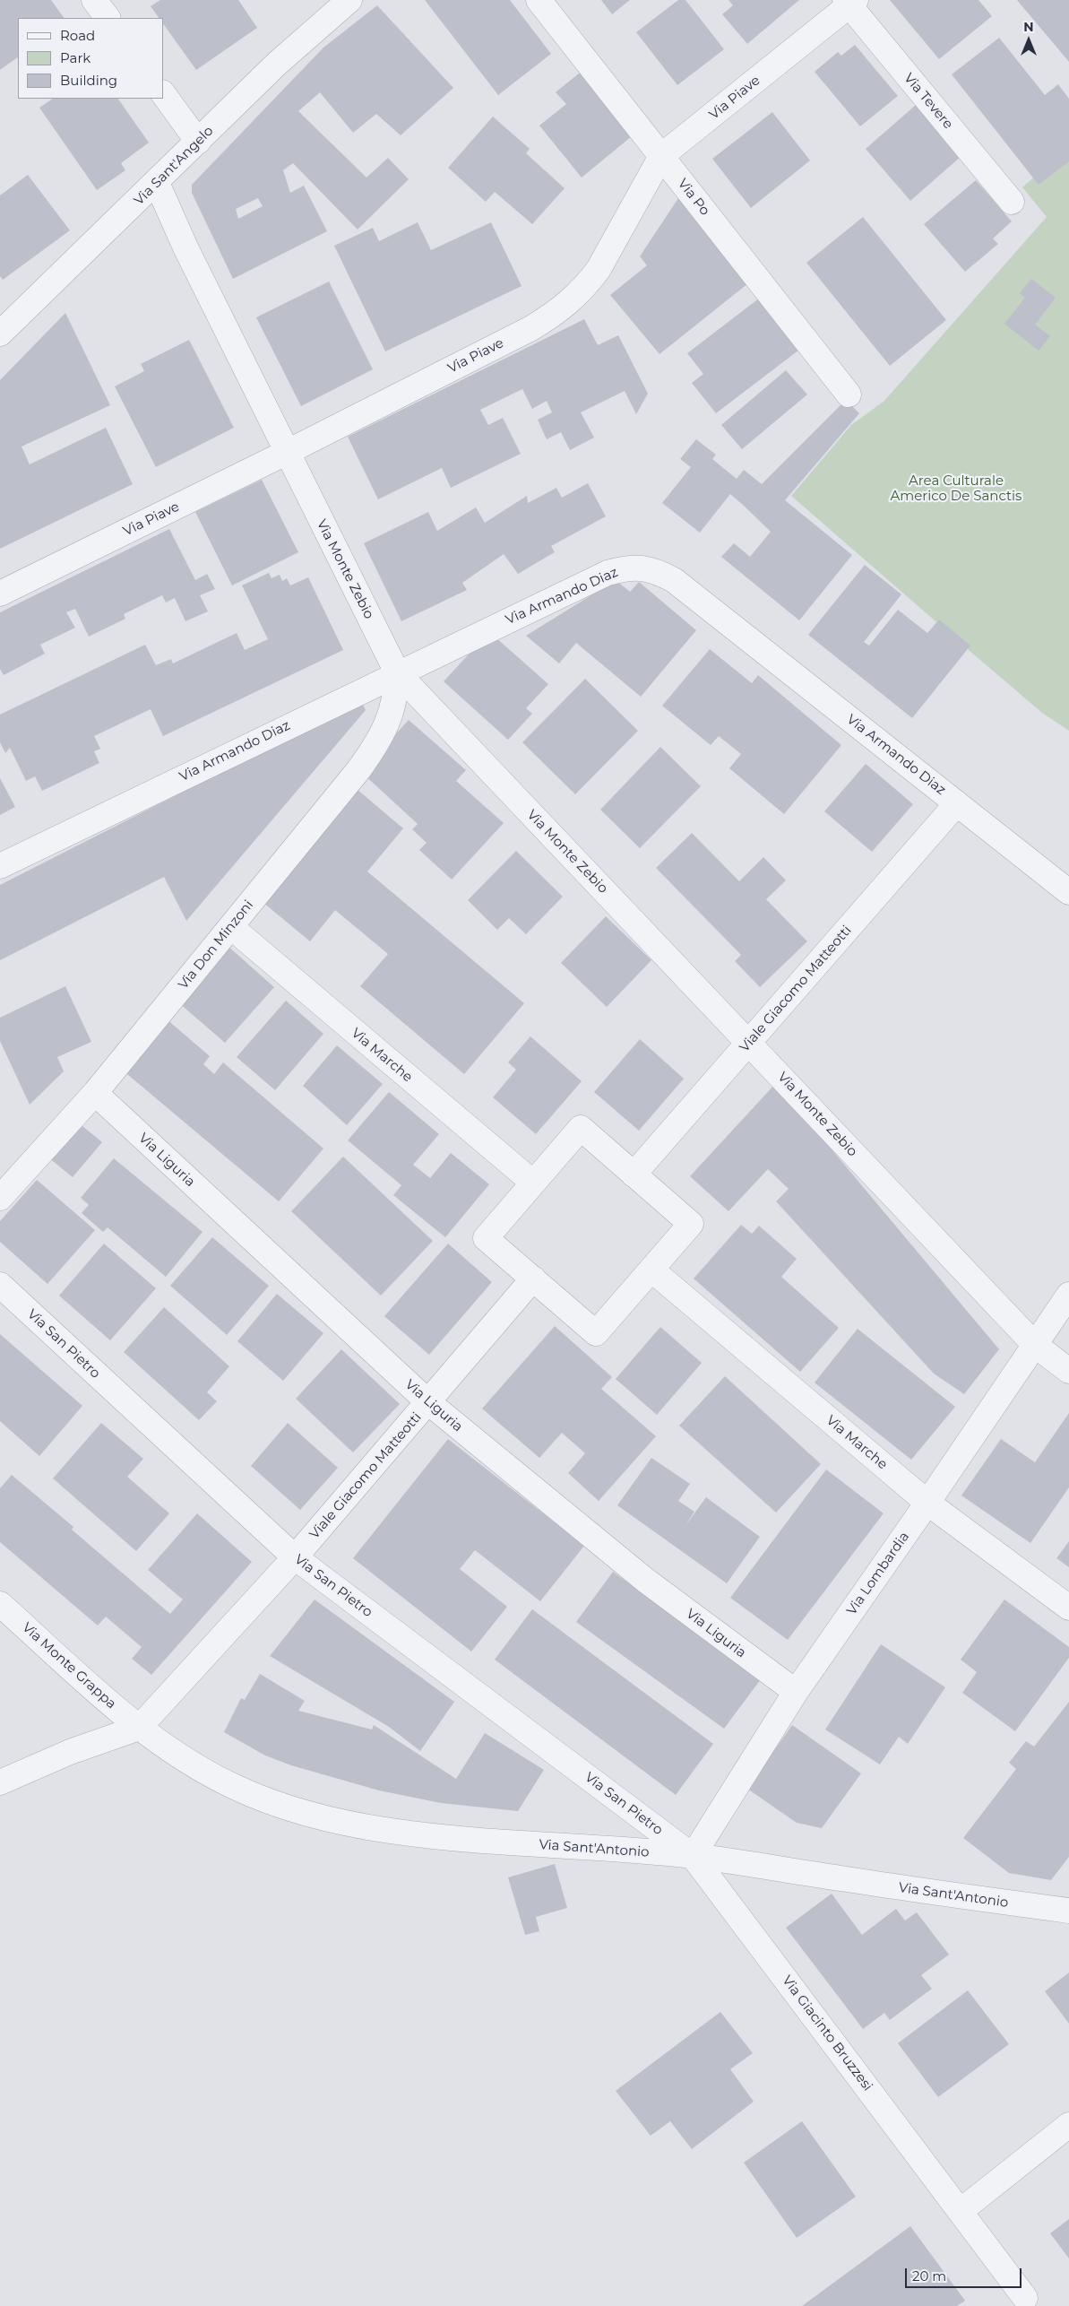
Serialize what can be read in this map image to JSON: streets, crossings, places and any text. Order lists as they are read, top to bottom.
{
  "streets": {
    "street": [
      "Via Piave",
      "Via Tevere",
      "Via Sant'Angelo",
      "Via Po",
      "Via Monte Zebio",
      "Via Armando Diaz",
      "Via Don Minzoni",
      "Viale Giacomo Matteotti",
      "Via Marche",
      "Via Liguria",
      "Via San Pietro",
      "Via Lombardia",
      "Via Monte Grappa",
      "Via Sant'Antonio",
      "Via Giacinto Bruzzesi"
    ]
  },
  "crossings": [
    ["Via Piave", "Via Tevere"],
    ["Via Piave", "Via Po"],
    ["Via Piave", "Via Monte Zebio"],
    ["Via Sant'Angelo", "Via Monte Zebio"],
    ["Via Monte Zebio", "Via Armando Diaz"],
    ["Via Monte Zebio", "Via Don Minzoni"],
    ["Via Monte Zebio", "Viale Giacomo Matteotti"],
    ["Via Monte Zebio", "Via Lombardia"],
    ["Via Armando Diaz", "Via Don Minzoni"],
    ["Via Armando Diaz", "Viale Giacomo Matteotti"],
    ["Via Don Minzoni", "Via Marche"],
    ["Via Don Minzoni", "Via Liguria"],
    ["Viale Giacomo Matteotti", "Via Liguria"],
    ["Viale Giacomo Matteotti", "Via San Pietro"],
    ["Viale Giacomo Matteotti", "Via Monte Grappa"],
    ["Viale Giacomo Matteotti", "Via Sant'Antonio"],
    ["Via Marche", "Via Lombardia"],
    ["Via Liguria", "Via Lombardia"],
    ["Via San Pietro", "Via Lombardia"],
    ["Via San Pietro", "Via Sant'Antonio"],
    ["Via San Pietro", "Via Giacinto Bruzzesi"],
    ["Via Lombardia", "Via Sant'Antonio"],
    ["Via Lombardia", "Via Giacinto Bruzzesi"],
    ["Via Monte Grappa", "Via Sant'Antonio"],
    ["Via Sant'Antonio", "Via Giacinto Bruzzesi"]
  ],
  "parks": ["Area Culturale Americo De Sanctis"],
  "legend": ["Road", "Park", "Building"],
  "scale_bar": "20 m",
  "north": "top"
}
